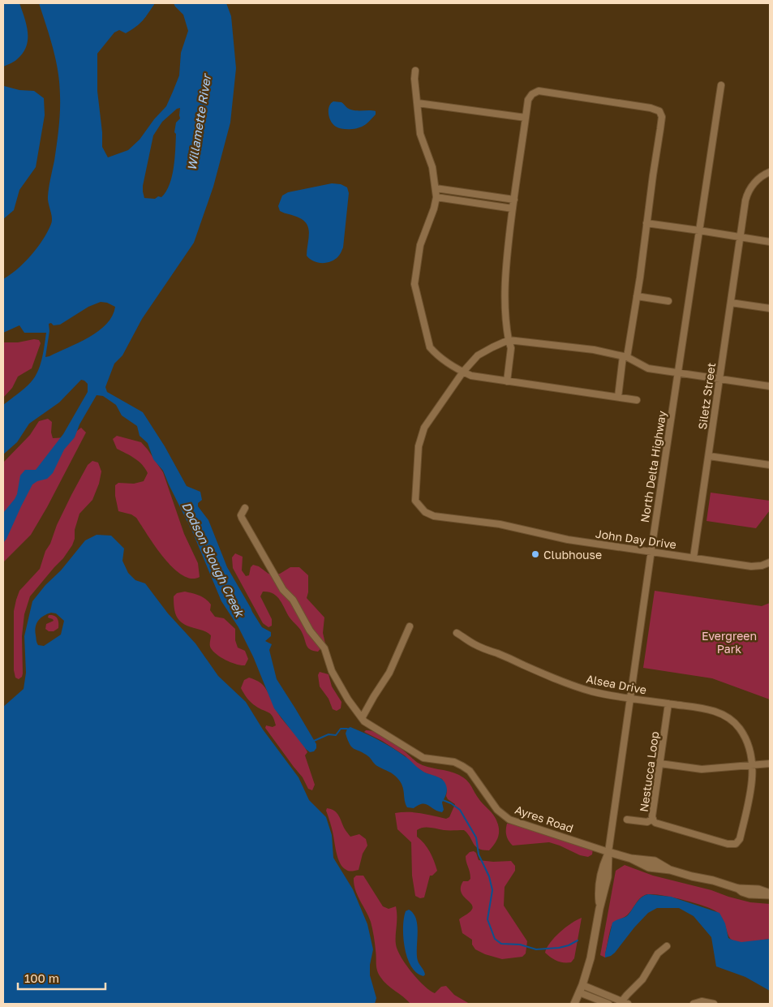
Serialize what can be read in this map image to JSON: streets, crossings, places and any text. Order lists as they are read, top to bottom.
{
  "streets": {
    "street": [
      "Siletz Street",
      "North Delta Highway",
      "John Day Drive",
      "Alsea Drive",
      "Nestucca Loop",
      "Ayres Road"
    ]
  },
  "crossings": [
    ["Siletz Street", "John Day Drive"],
    ["North Delta Highway", "John Day Drive"],
    ["North Delta Highway", "Alsea Drive"],
    ["North Delta Highway", "Ayres Road"],
    ["Alsea Drive", "Nestucca Loop"]
  ],
  "water": ["Willamette River", "Dodson Slough Creek"],
  "parks": ["Evergreen Park"],
  "places": ["Clubhouse"],
  "scale_bar": "100 m"
}
